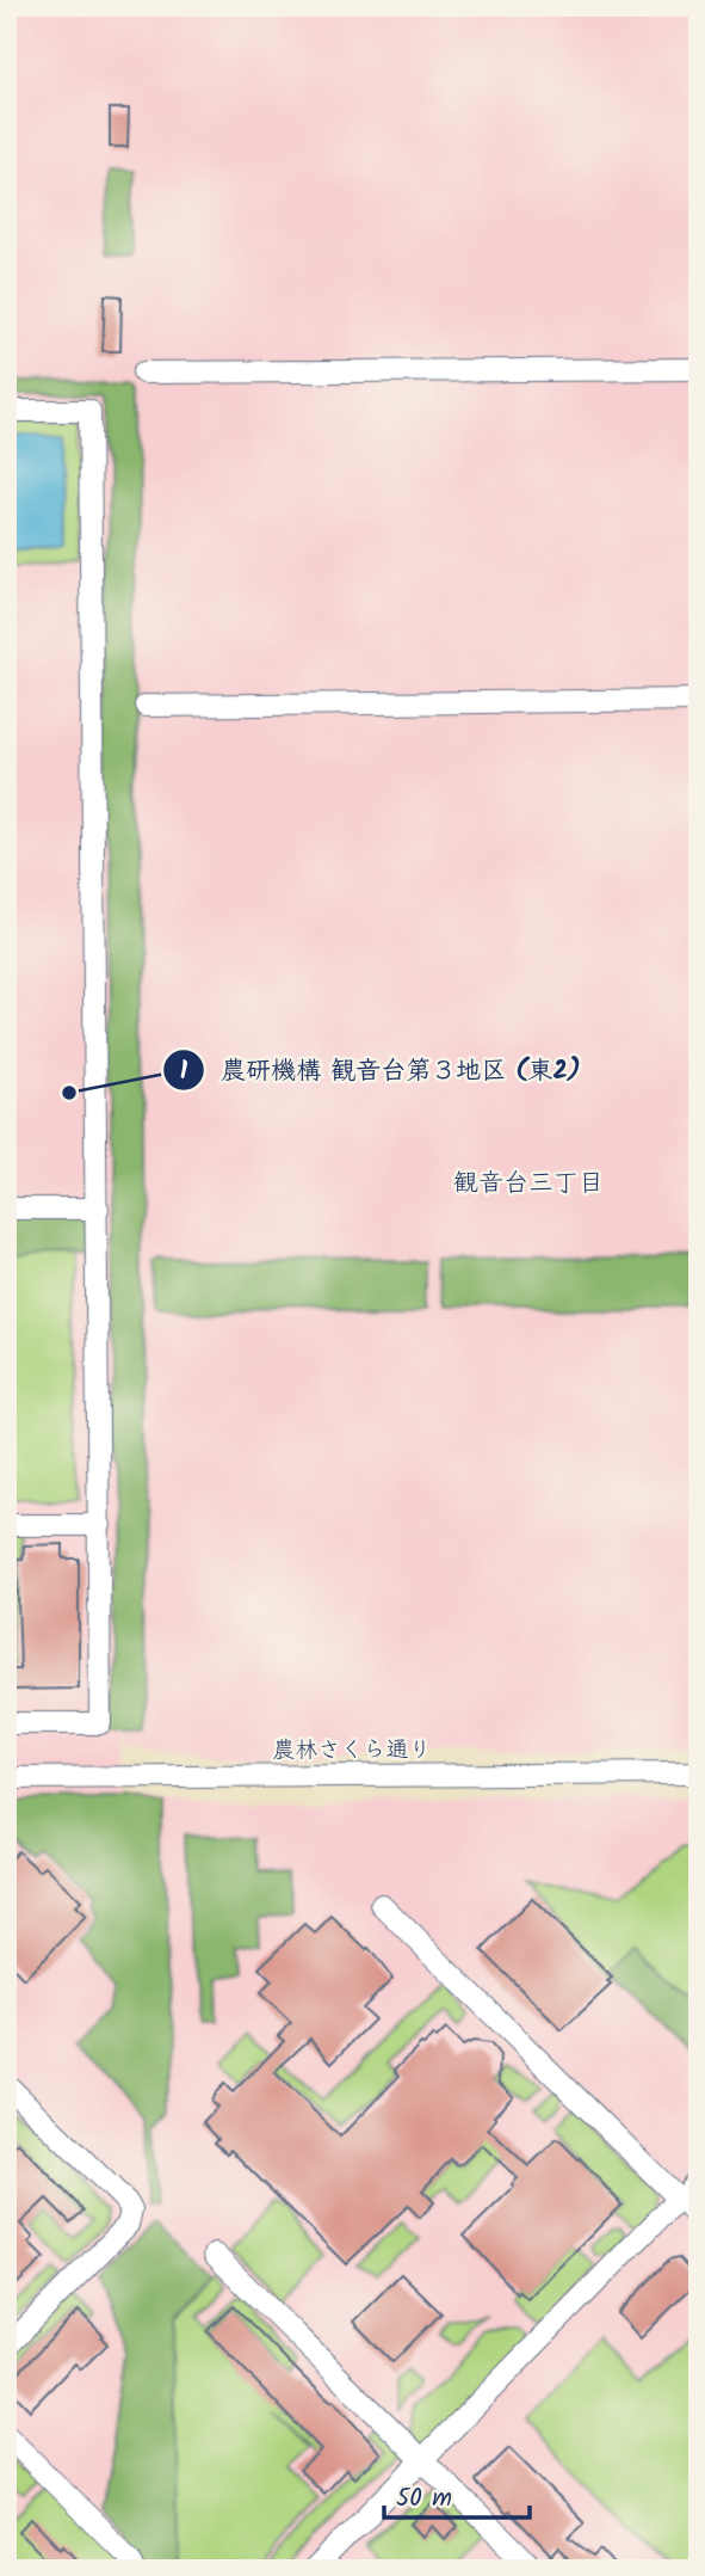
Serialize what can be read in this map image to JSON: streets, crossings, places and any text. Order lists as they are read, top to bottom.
{
  "streets": {
    "street": ["農林さくら通り"]
  },
  "districts": ["観音台三丁目"],
  "places": ["農研機構 観音台第３地区 (東2)"],
  "scale_bar": "50 m"
}
